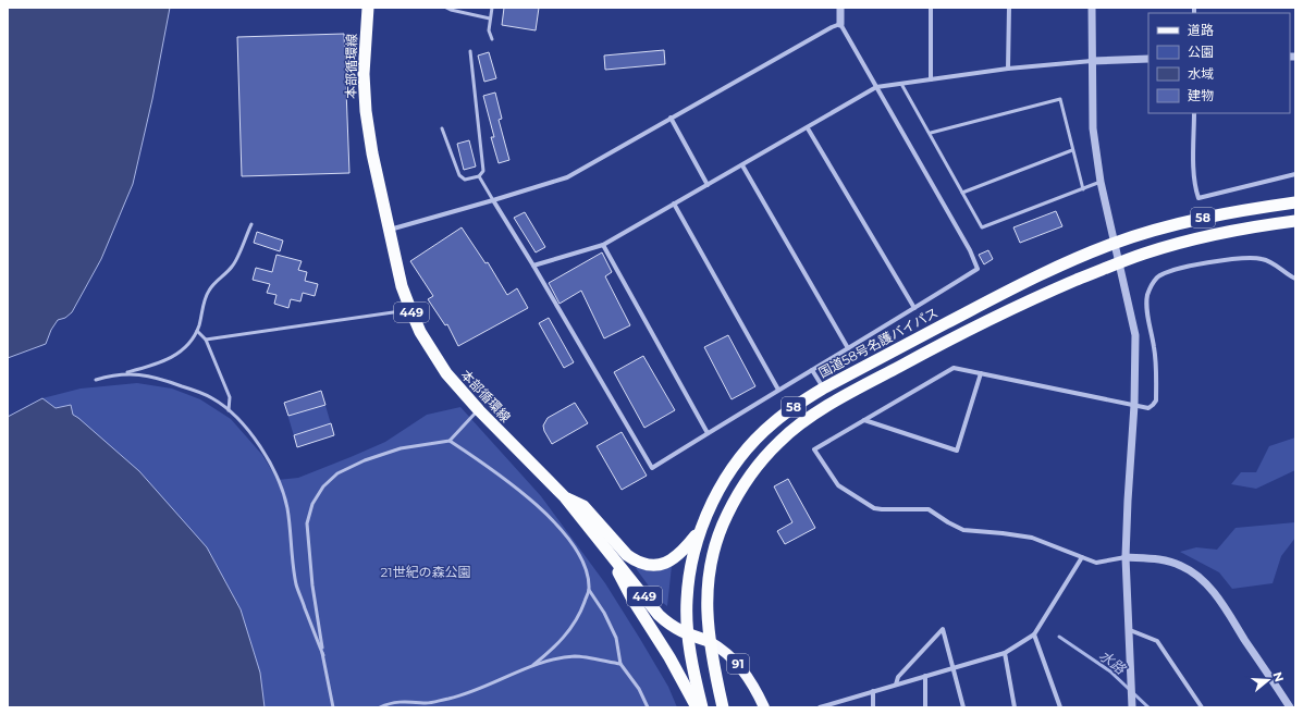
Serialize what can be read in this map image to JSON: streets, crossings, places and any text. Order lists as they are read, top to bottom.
{
  "streets": {
    "highway": [
      "本部循環線",
      "58",
      "449",
      "国道58号名護バイパス"
    ],
    "main road": ["91"]
  },
  "crossings": [
    ["本部循環線", "58"],
    ["本部循環線", "国道58号名護バイパス"]
  ],
  "water": ["水路"],
  "parks": ["21世紀の森公園"],
  "legend": [
    "道路",
    "公園",
    "水域",
    "建物"
  ],
  "north": "right"
}
